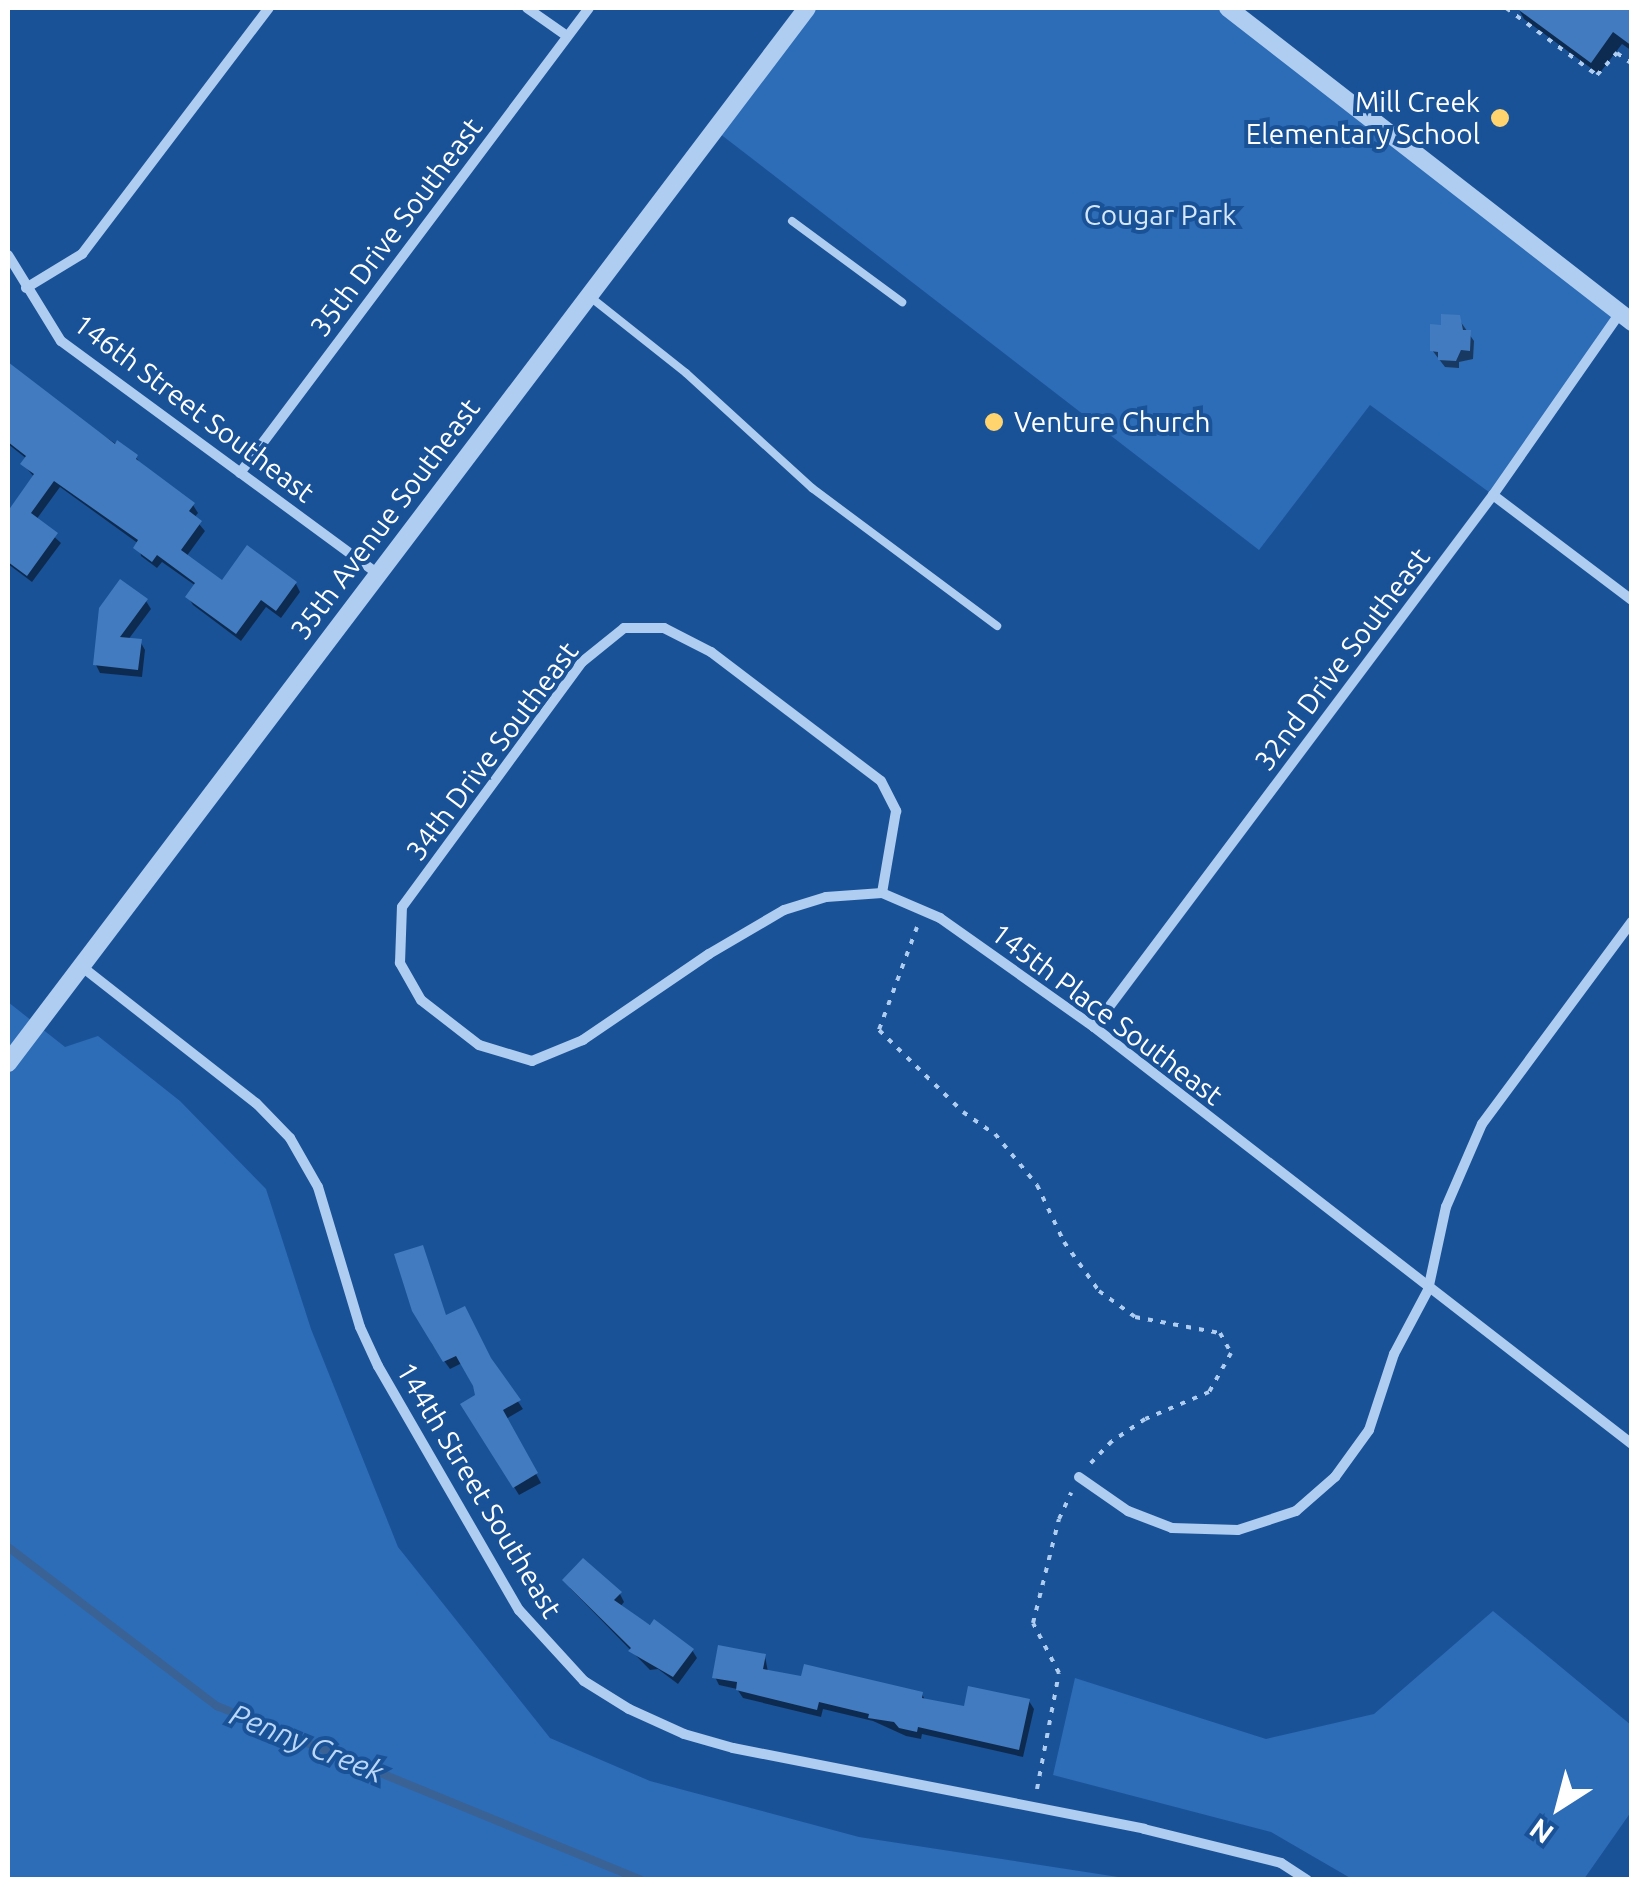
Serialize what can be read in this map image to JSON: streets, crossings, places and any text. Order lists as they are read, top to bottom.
{
  "streets": {
    "street": [
      "35th Drive Southeast",
      "146th Street Southeast",
      "35th Avenue Southeast",
      "32nd Drive Southeast",
      "34th Drive Southeast",
      "145th Place Southeast",
      "144th Street Southeast"
    ]
  },
  "crossings": [
    ["35th Drive Southeast", "146th Street Southeast"],
    ["146th Street Southeast", "35th Avenue Southeast"],
    ["35th Avenue Southeast", "144th Street Southeast"],
    ["32nd Drive Southeast", "145th Place Southeast"],
    ["34th Drive Southeast", "145th Place Southeast"]
  ],
  "water": ["Penny Creek"],
  "parks": ["Cougar Park"],
  "places": ["Mill Creek Elementary School", "Venture Church"],
  "north": "bottom left"
}
